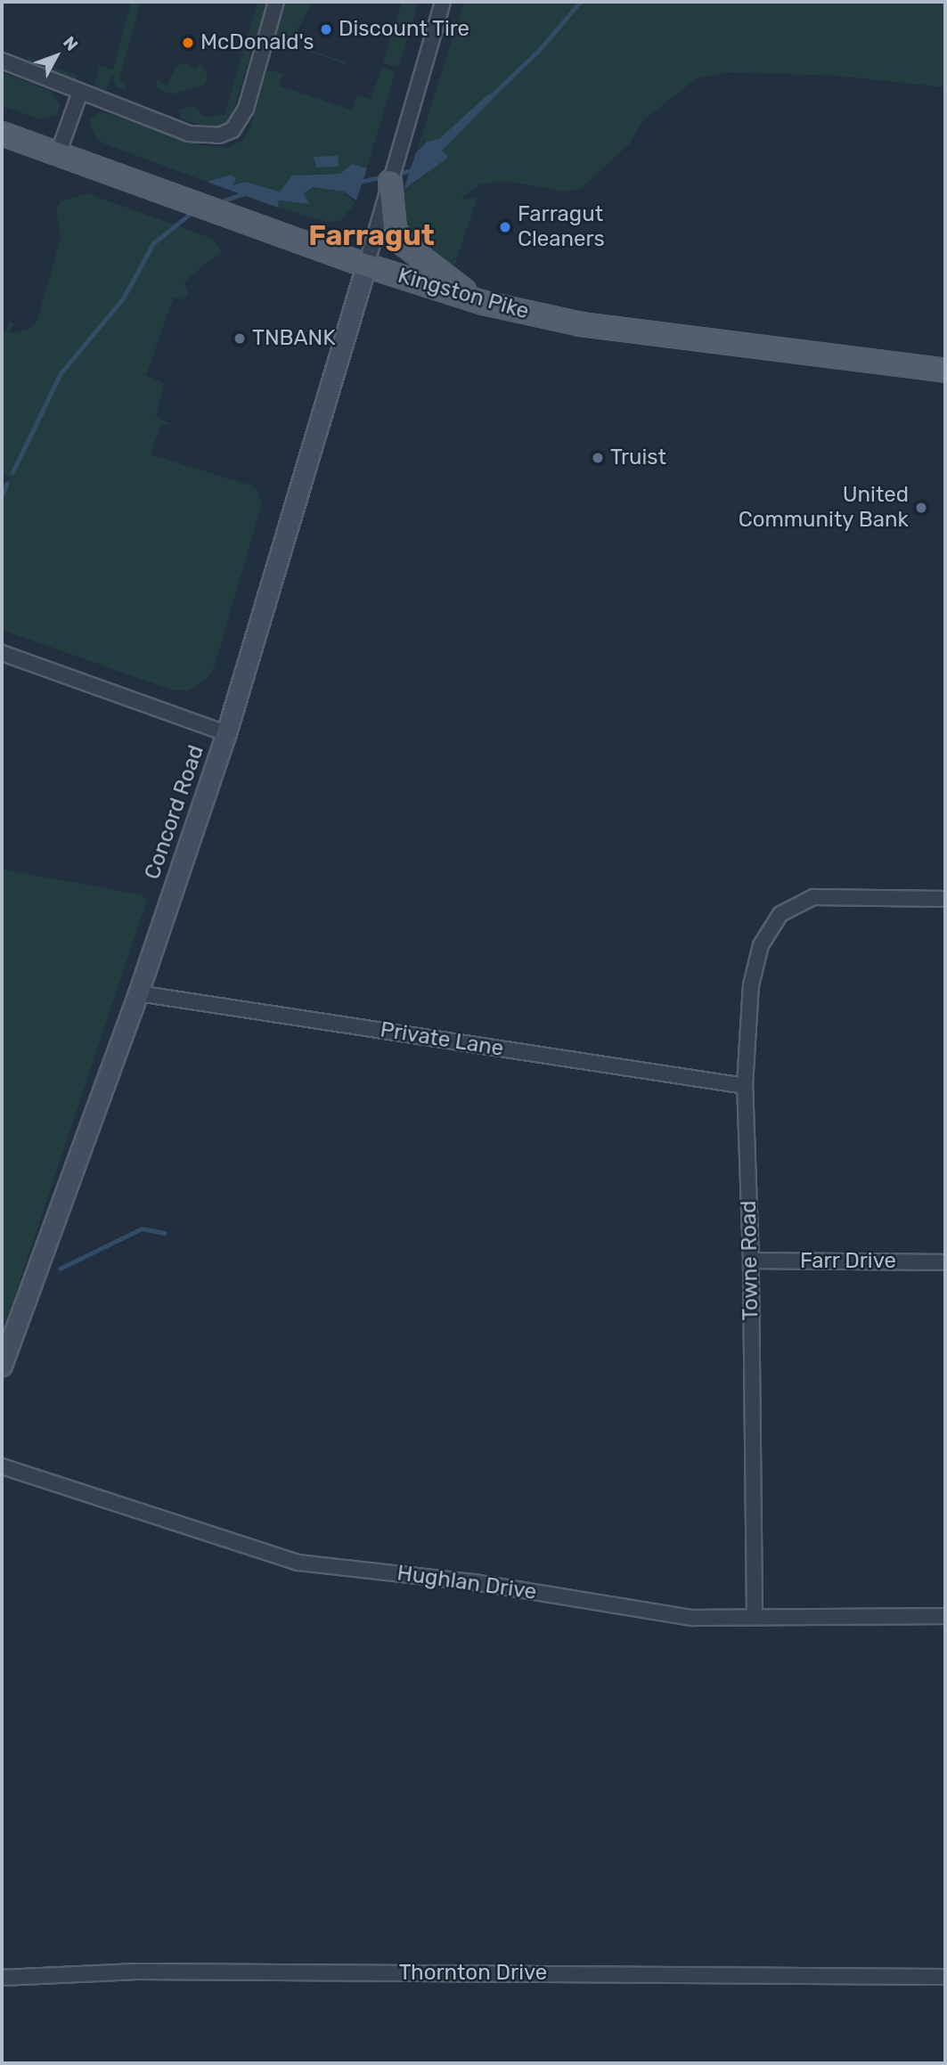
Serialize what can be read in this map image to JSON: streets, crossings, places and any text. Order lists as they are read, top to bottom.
{
  "streets": {
    "main road": ["Kingston Pike"],
    "street": [
      "Concord Road",
      "Private Lane",
      "Towne Road",
      "Farr Drive",
      "Hughlan Drive",
      "Thornton Drive"
    ]
  },
  "crossings": [
    ["Kingston Pike", "Concord Road"],
    ["Concord Road", "Private Lane"],
    ["Private Lane", "Towne Road"],
    ["Towne Road", "Farr Drive"],
    ["Towne Road", "Hughlan Drive"]
  ],
  "districts": ["Farragut"],
  "places": [
    "Discount Tire",
    "McDonald's",
    "Farragut Cleaners",
    "TNBANK",
    "Truist",
    "United Community Bank"
  ],
  "north": "top right"
}
